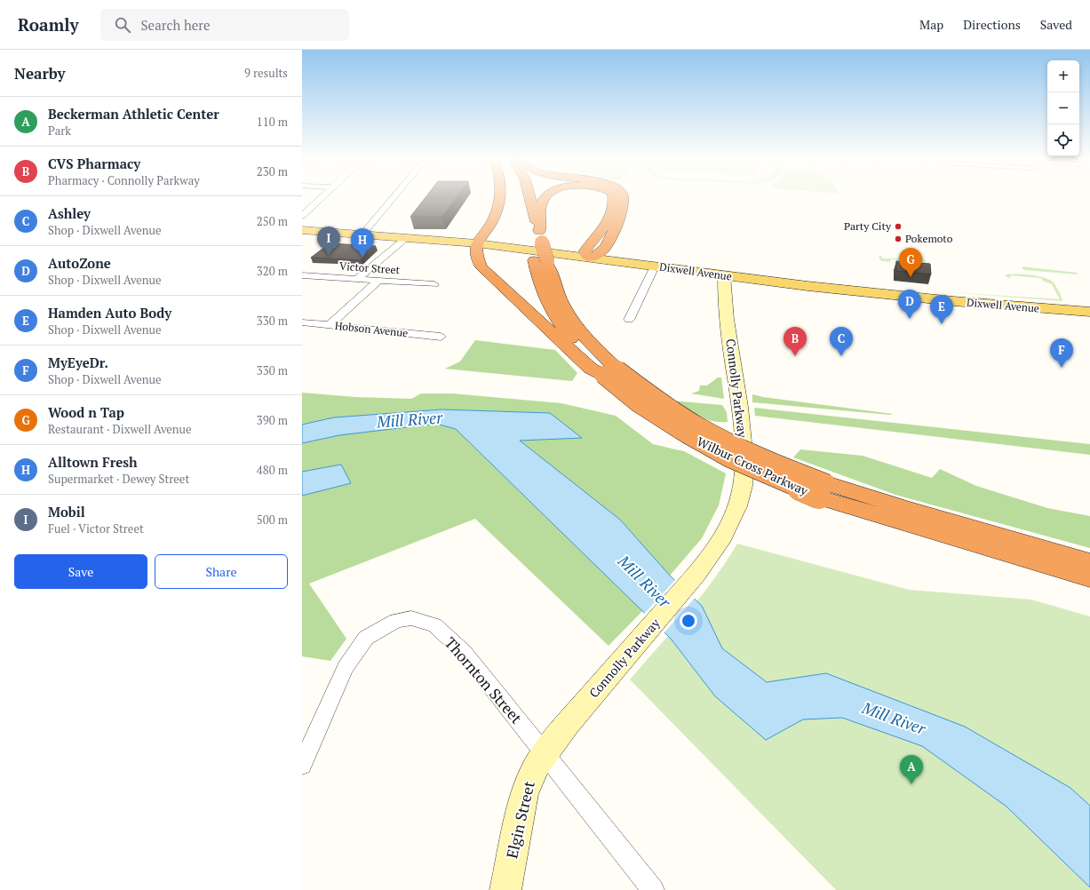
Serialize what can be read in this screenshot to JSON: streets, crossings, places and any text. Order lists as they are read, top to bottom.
{
  "streets": {
    "highway": ["Wilbur Cross Parkway"],
    "main road": ["Dixwell Avenue", "Connolly Parkway", "Elgin Street"],
    "street": ["Victor Street", "Hobson Avenue", "Thornton Street"]
  },
  "crossings": [
    ["Dixwell Avenue", "Connolly Parkway"],
    ["Connolly Parkway", "Thornton Street"],
    ["Connolly Parkway", "Elgin Street"],
    ["Thornton Street", "Elgin Street"]
  ],
  "water": ["Mill River"],
  "places": ["Party City", "Pokemoto"],
  "page": {
    "header": "Roamly",
    "search": "Search here",
    "nav": ["Map", "Directions", "Saved"],
    "heading": ["Nearby", "9 results"],
    "map_buttons": ["+", "−"],
    "list": [
      {
        "mark": "A",
        "name": "Beckerman Athletic Center",
        "note": "Park",
        "value": "110 m"
      },
      {
        "mark": "B",
        "name": "CVS Pharmacy",
        "note": "Pharmacy · Connolly Parkway",
        "value": "230 m"
      },
      {
        "mark": "C",
        "name": "Ashley",
        "note": "Shop · Dixwell Avenue",
        "value": "250 m"
      },
      {
        "mark": "D",
        "name": "AutoZone",
        "note": "Shop · Dixwell Avenue",
        "value": "320 m"
      },
      {
        "mark": "E",
        "name": "Hamden Auto Body",
        "note": "Shop · Dixwell Avenue",
        "value": "330 m"
      },
      {
        "mark": "F",
        "name": "MyEyeDr.",
        "note": "Shop · Dixwell Avenue",
        "value": "330 m"
      },
      {
        "mark": "G",
        "name": "Wood n Tap",
        "note": "Restaurant · Dixwell Avenue",
        "value": "390 m"
      },
      {
        "mark": "H",
        "name": "Alltown Fresh",
        "note": "Supermarket · Dewey Street",
        "value": "480 m"
      },
      {
        "mark": "I",
        "name": "Mobil",
        "note": "Fuel · Victor Street",
        "value": "500 m"
      }
    ],
    "pins": [
      "I",
      "H",
      "G",
      "D",
      "E",
      "B",
      "C",
      "F",
      "A"
    ],
    "buttons": ["Save", "Share"]
  }
}
